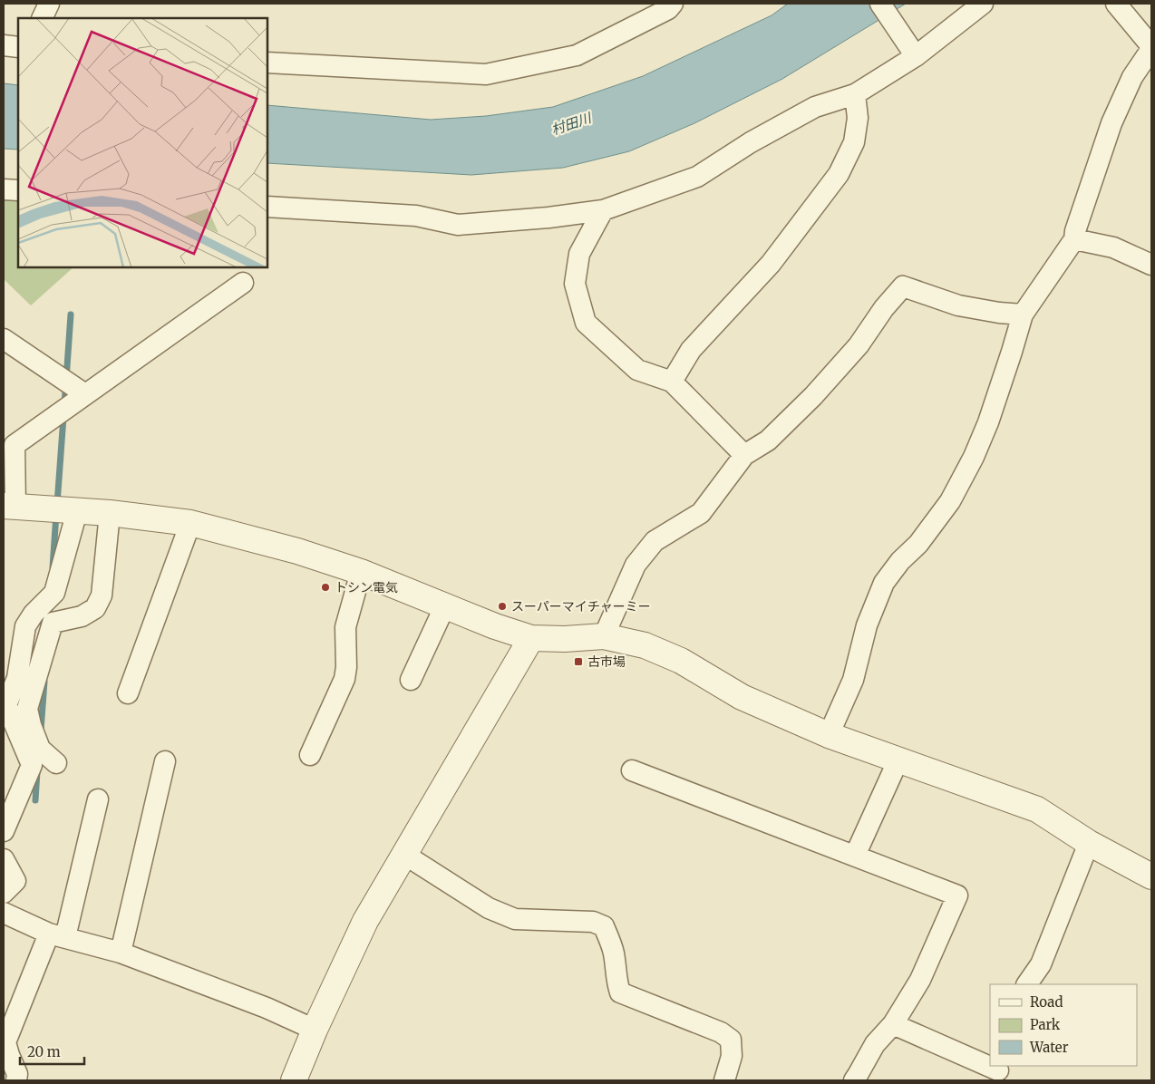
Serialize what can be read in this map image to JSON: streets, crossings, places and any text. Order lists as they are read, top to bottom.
{
  "water": ["村田川"],
  "places": {
    "other": ["トシン電気", "スーパーマイチャーミー"],
    "transit": ["古市場"]
  },
  "legend": ["Road", "Park", "Water"],
  "scale_bar": "20 m"
}
